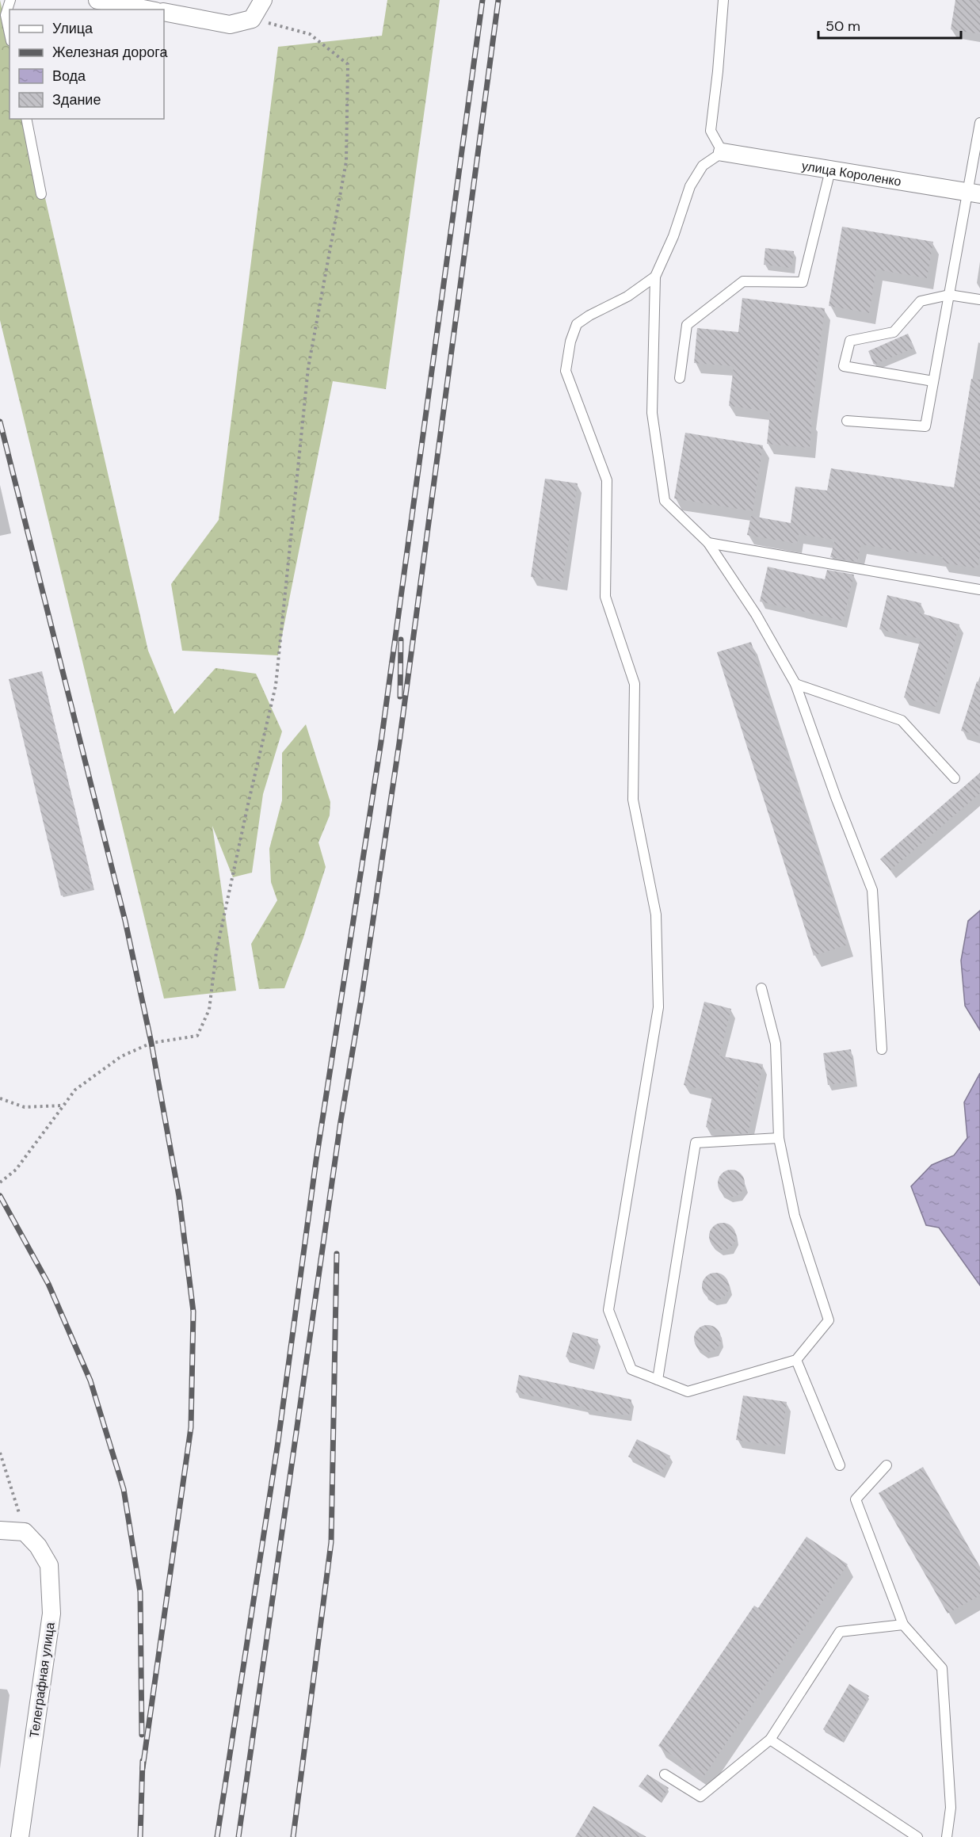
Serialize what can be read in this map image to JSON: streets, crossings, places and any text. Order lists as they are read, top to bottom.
{
  "streets": {
    "street": ["улица Короленко", "Телеграфная улица"]
  },
  "legend": [
    "Улица",
    "Железная дорога",
    "Вода",
    "Здание"
  ],
  "scale_bar": "50 m"
}
